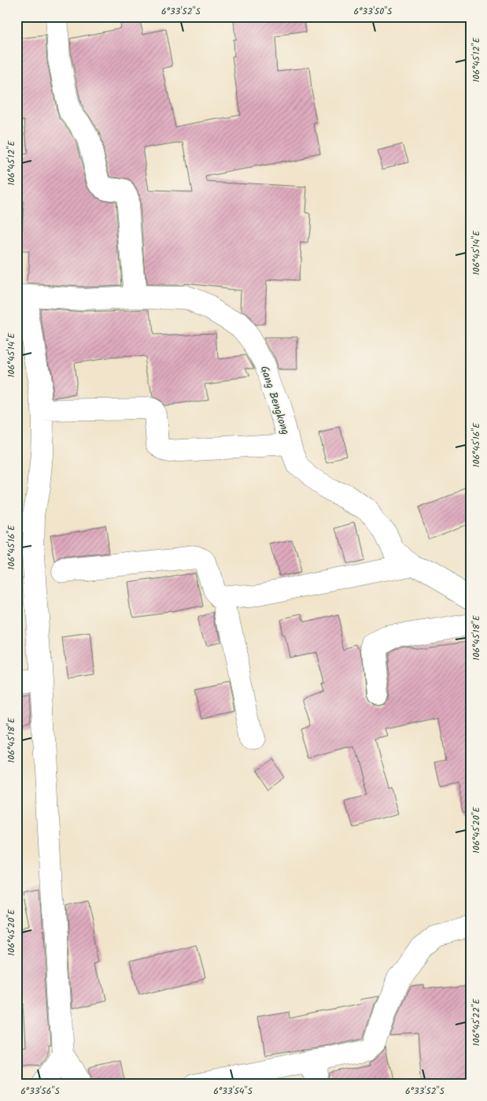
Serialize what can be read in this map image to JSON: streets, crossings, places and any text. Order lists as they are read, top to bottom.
{
  "streets": {
    "street": ["Gang Bengkong"]
  },
  "coordinates": [
    "6°33'52\"S",
    "6°33'50\"S",
    "106°45'12\"E",
    "106°45'14\"E",
    "106°45'16\"E",
    "106°45'18\"E",
    "106°45'20\"E",
    "106°45'22\"E",
    "6°33'56\"S",
    "6°33'54\"S"
  ]
}
